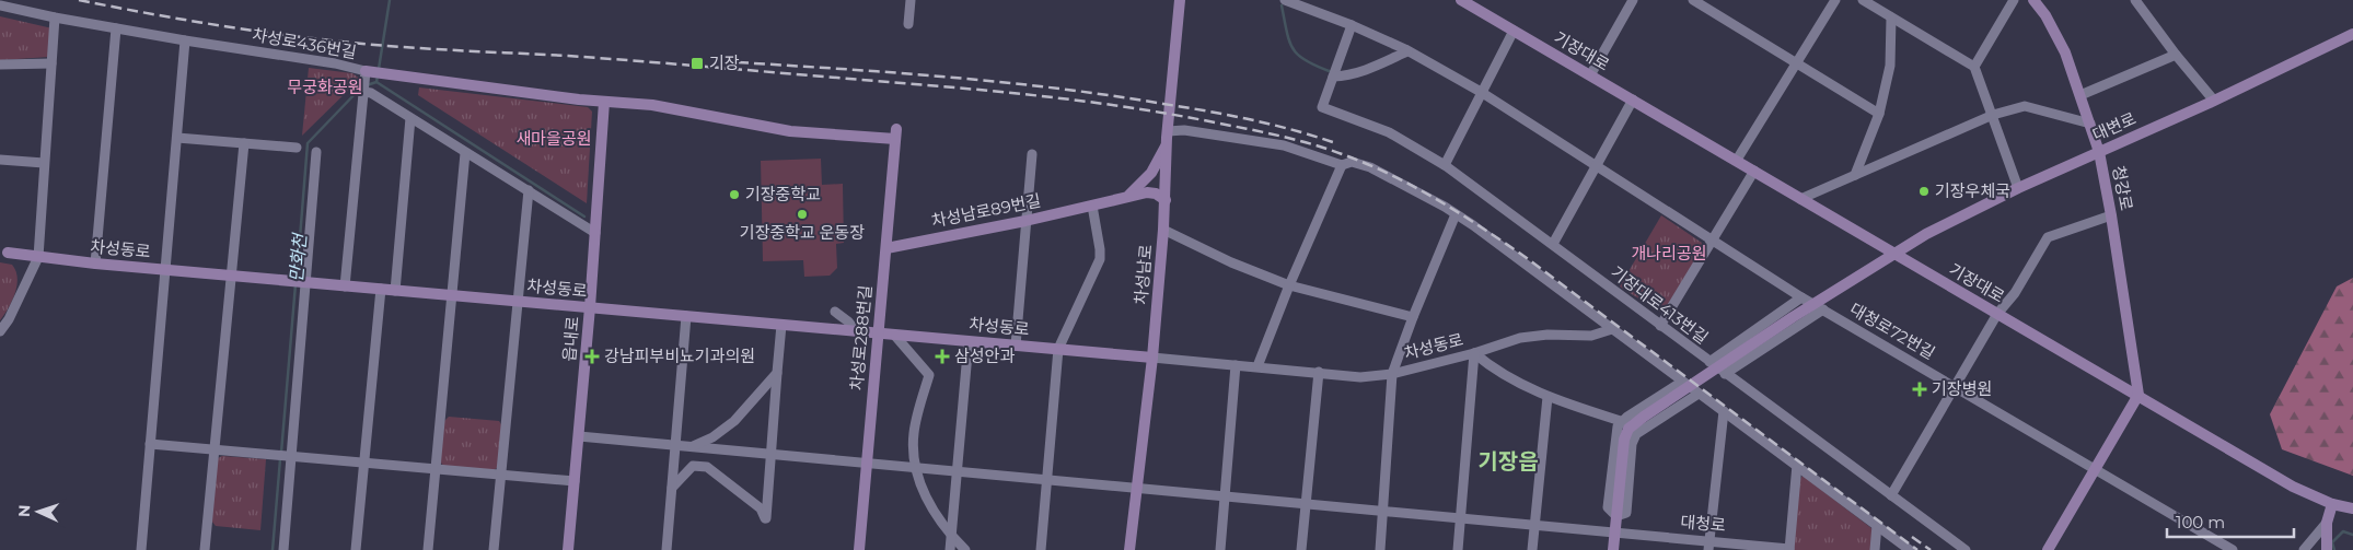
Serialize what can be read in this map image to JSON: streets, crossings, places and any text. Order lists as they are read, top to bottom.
{
  "streets": {
    "street": [
      "차성로436번길",
      "기장대로",
      "대변로",
      "청강로",
      "차성남로89번길",
      "차성동로",
      "차성남로",
      "기장대로413번길",
      "대청로72번길",
      "차성로288번길",
      "읍내로",
      "대청로"
    ]
  },
  "crossings": [
    ["차성로436번길", "차성로288번길"],
    ["차성로436번길", "읍내로"],
    ["기장대로", "대변로"],
    ["기장대로", "청강로"],
    ["대변로", "청강로"],
    ["차성남로89번길", "차성남로"],
    ["차성남로89번길", "차성로288번길"],
    ["차성동로", "차성남로"],
    ["차성동로", "차성로288번길"],
    ["차성동로", "읍내로"],
    ["차성남로", "대청로"],
    ["차성로288번길", "대청로"],
    ["읍내로", "대청로"]
  ],
  "districts": ["기장읍"],
  "water": ["만화천"],
  "parks": ["무궁화공원", "새마을공원", "개나리공원"],
  "places": {
    "transit": ["기장"],
    "other": ["기장우체국", "기장중학교", "기장중학교 운동장"],
    "health": ["강남피부비뇨기과의원", "삼성안과", "기장병원"]
  },
  "scale_bar": "100 m",
  "north": "left"
}
